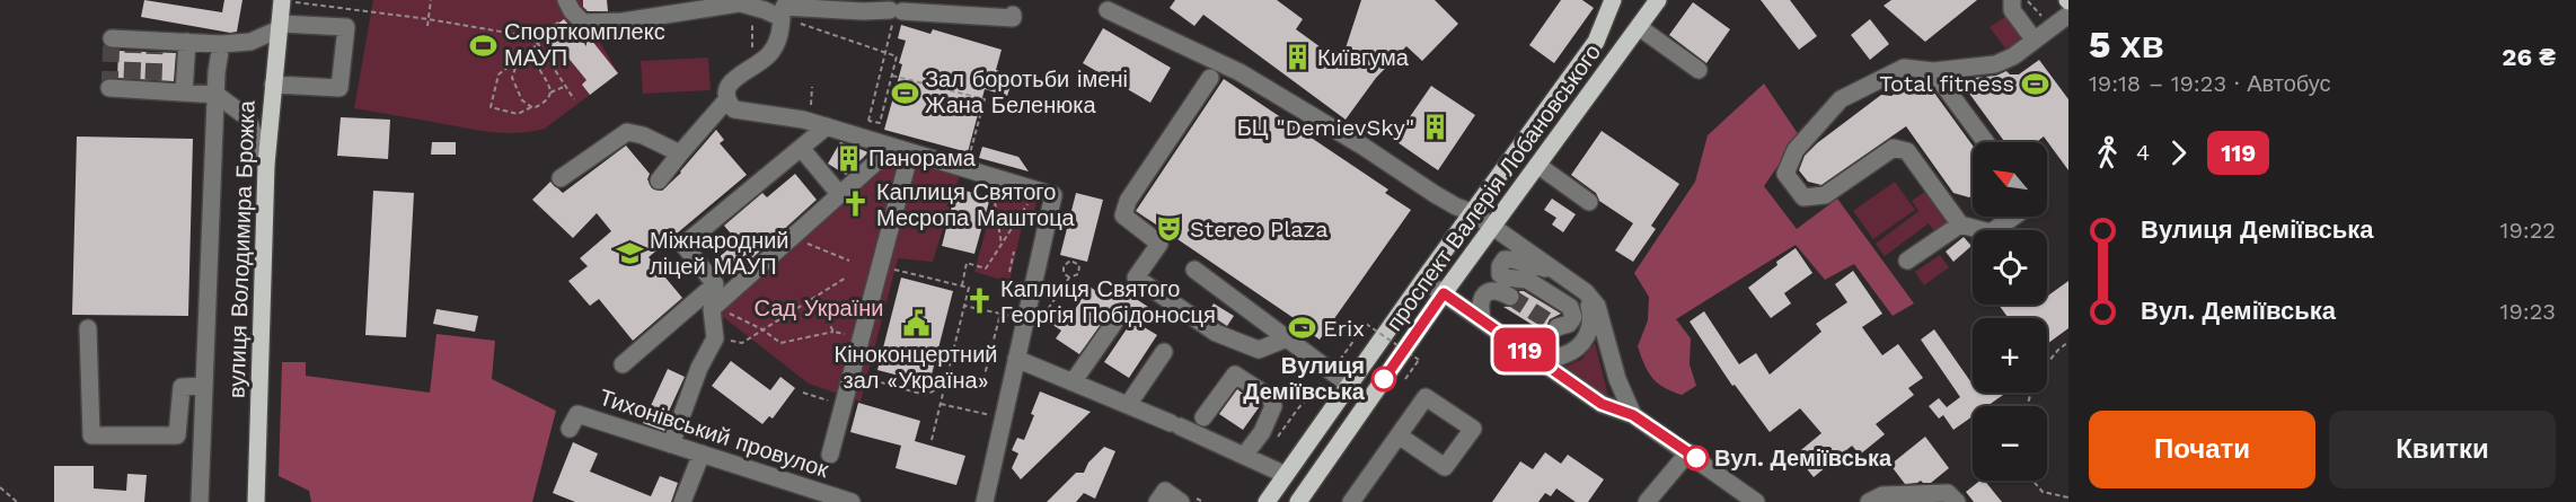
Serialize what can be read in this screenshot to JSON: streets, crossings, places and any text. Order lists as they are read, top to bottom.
{
  "streets": {
    "main road": ["проспект Валерія Лобановського", "вулиця Володимира Брожка"],
    "street": ["Тихонівський провулок"]
  },
  "parks": ["Сад України"],
  "places": {
    "sports": [
      "Спорткомплекс МАУП",
      "Total fitness",
      "Зал боротьби імені Жана Беленюка",
      "Erix"
    ],
    "building": ["Київгума", "БЦ \"DemievSky\"", "Панорама"],
    "church": ["Каплиця Святого Месропа Маштоца", "Каплиця Святого Георгія Побідоносця"],
    "theatre": ["Stereo Plaza"],
    "school or university": ["Міжнародний ліцей МАУП"],
    "public building": ["Кіноконцертний зал «Україна»"],
    "other": ["Вулиця Деміївська", "Вул. Деміївська"]
  },
  "lines": ["bus line 119"],
  "north": "top left",
  "page": {
    "on_map": "119",
    "heading": ["5 хв", "19:18 – 19:23 · Автобус", "26 ₴"],
    "legs": ["4", "119"],
    "map_buttons": ["+", "−"],
    "list": [
      {
        "name": "Вулиця Деміївська",
        "value": "19:22"
      },
      {
        "name": "Вул. Деміївська",
        "value": "19:23"
      }
    ],
    "buttons": ["Почати", "Квитки"]
  }
}
